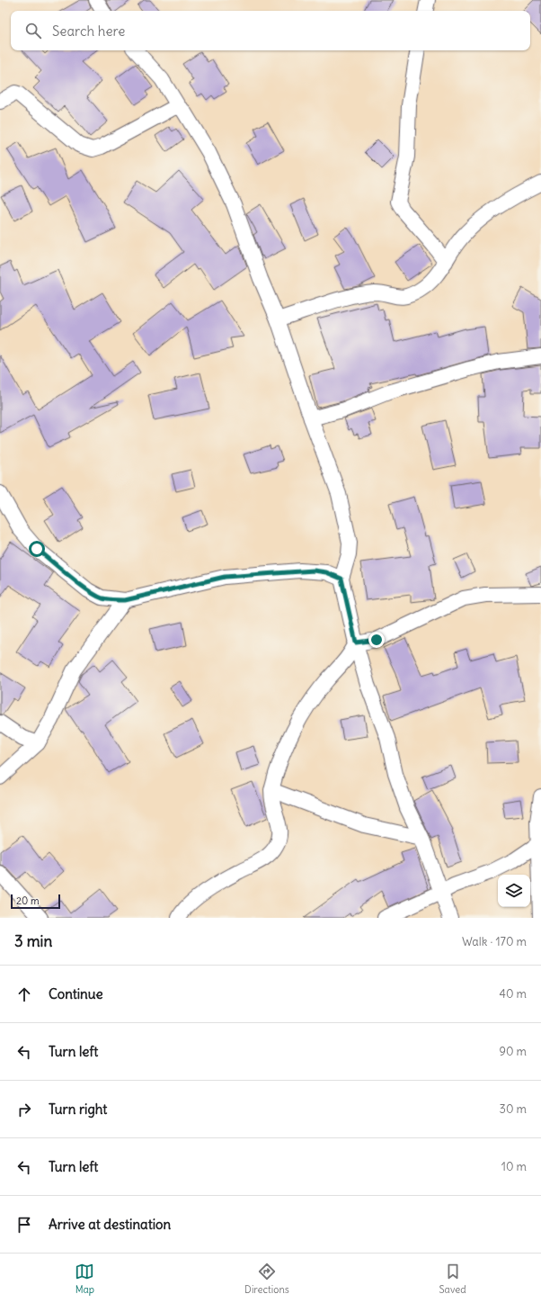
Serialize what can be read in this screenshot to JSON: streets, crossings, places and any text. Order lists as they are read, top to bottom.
{
  "scale_bar": "20 m",
  "page": {
    "search": "Search here",
    "scale": "20 m",
    "heading": ["3 min", "Walk · 170 m"],
    "list": [
      ["Continue", "40 m"],
      ["Turn left", "90 m"],
      ["Turn right", "30 m"],
      ["Turn left", "10 m"],
      "Arrive at destination"
    ],
    "nav": ["Map", "Directions", "Saved"]
  }
}
